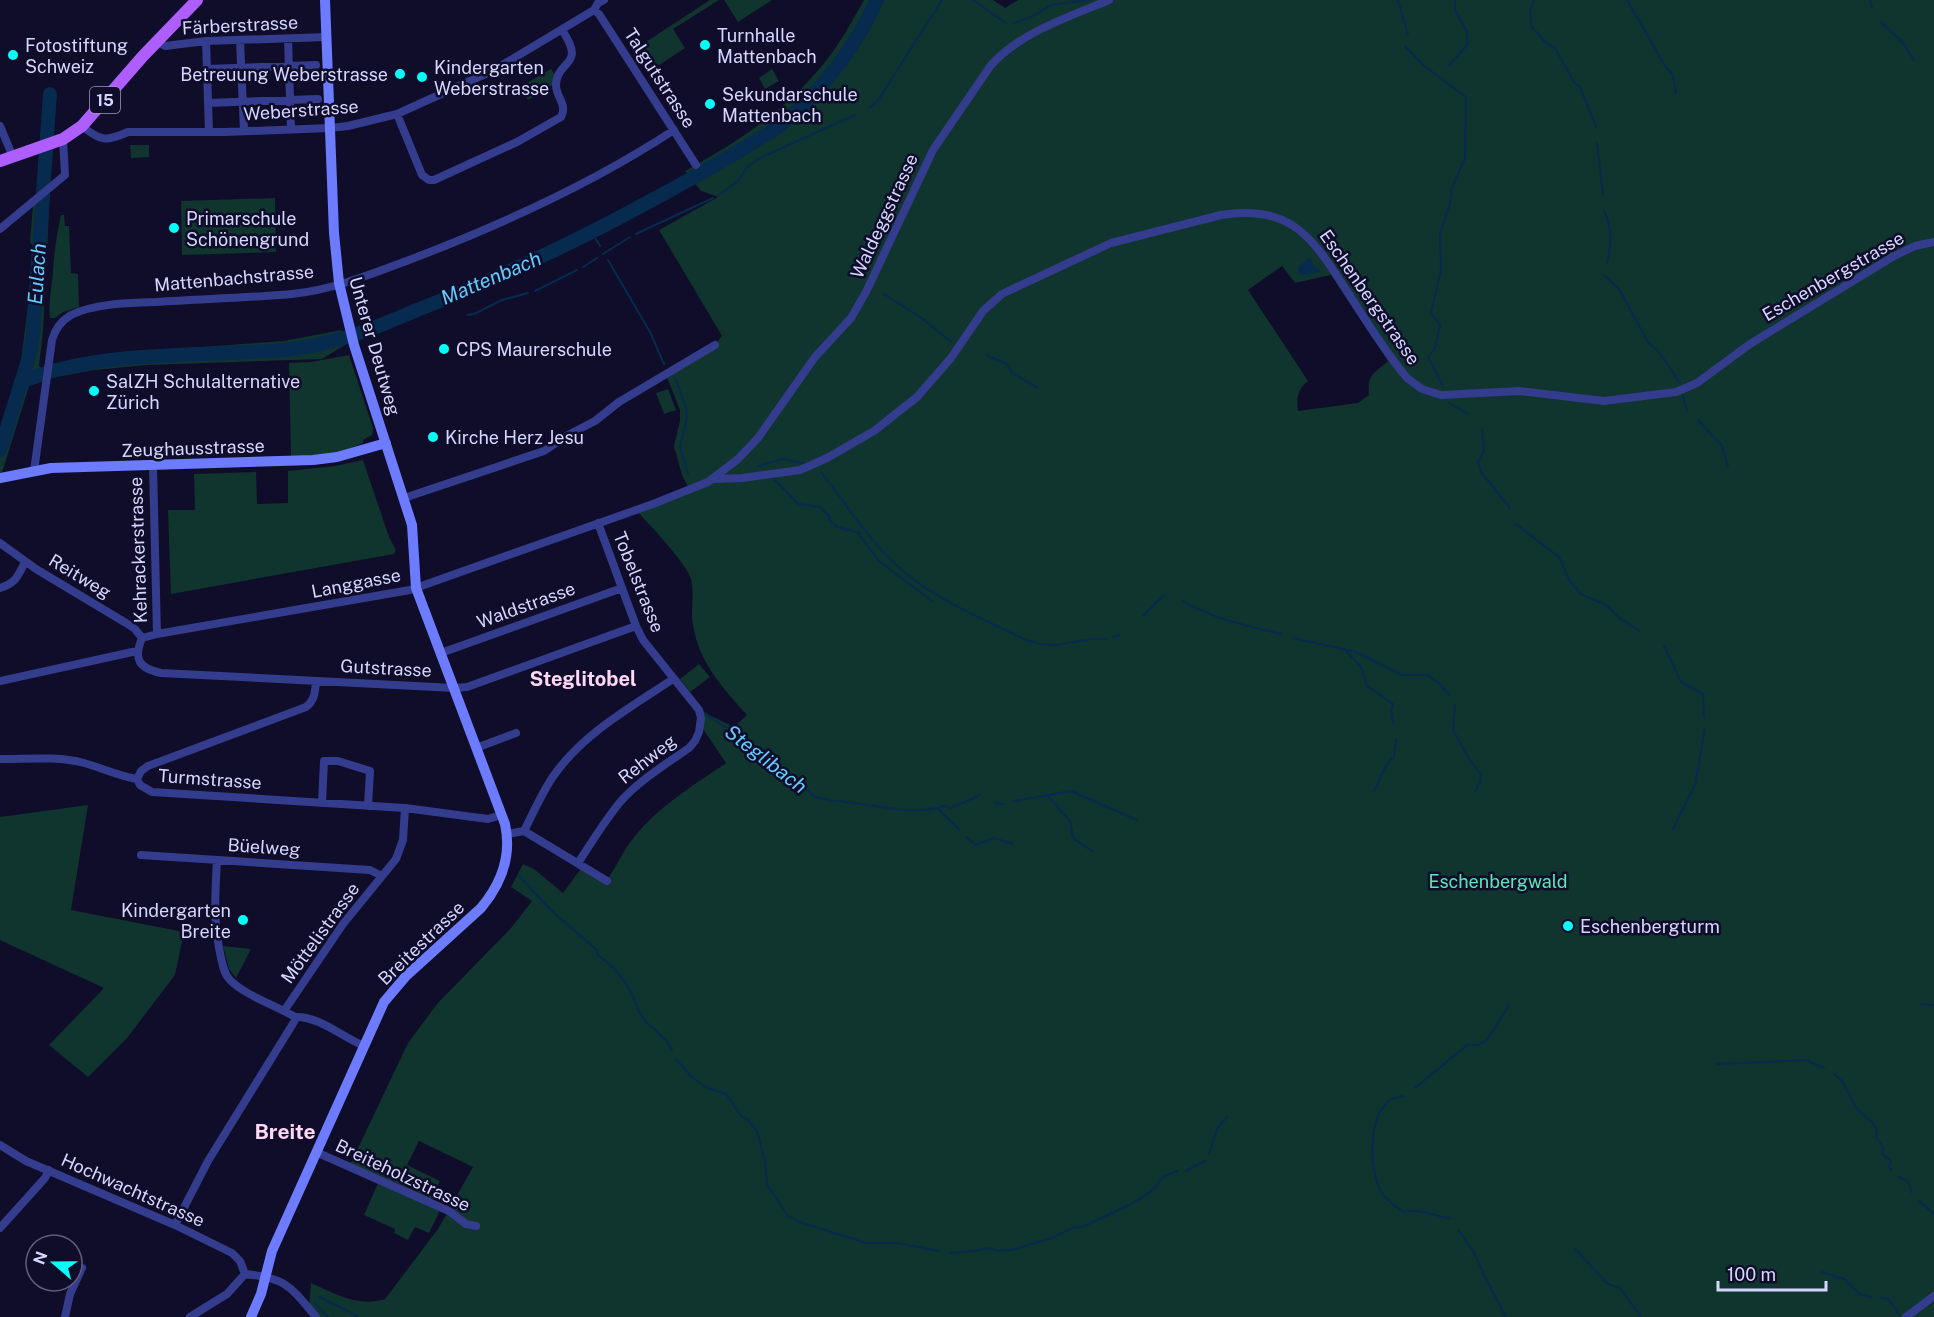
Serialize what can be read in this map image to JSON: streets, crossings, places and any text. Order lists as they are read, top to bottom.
{
  "streets": {
    "main road": [
      "15",
      "Unterer Deutweg",
      "Zeughausstrasse",
      "Breitestrasse"
    ],
    "street": [
      "Färberstrasse",
      "Talgutstrasse",
      "Weberstrasse",
      "Waldeggstrasse",
      "Eschenbergstrasse",
      "Mattenbachstrasse",
      "Kehrackerstrasse",
      "Reitweg",
      "Tobelstrasse",
      "Langgasse",
      "Waldstrasse",
      "Gutstrasse",
      "Rehweg",
      "Turmstrasse",
      "Büelweg",
      "Möttelistrasse",
      "Breiteholzstrasse",
      "Hochwachtstrasse"
    ]
  },
  "crossings": [
    ["Färberstrasse", "15"],
    ["Färberstrasse", "Unterer Deutweg"],
    ["Talgutstrasse", "Weberstrasse"],
    ["Talgutstrasse", "Mattenbachstrasse"],
    ["15", "Weberstrasse"],
    ["Weberstrasse", "Unterer Deutweg"],
    ["Waldeggstrasse", "Eschenbergstrasse"],
    ["Waldeggstrasse", "Langgasse"],
    ["Eschenbergstrasse", "Langgasse"],
    ["Mattenbachstrasse", "Unterer Deutweg"],
    ["Mattenbachstrasse", "Zeughausstrasse"],
    ["Unterer Deutweg", "Zeughausstrasse"],
    ["Unterer Deutweg", "Langgasse"],
    ["Unterer Deutweg", "Breitestrasse"],
    ["Zeughausstrasse", "Kehrackerstrasse"],
    ["Kehrackerstrasse", "Langgasse"],
    ["Reitweg", "Langgasse"],
    ["Tobelstrasse", "Langgasse"],
    ["Tobelstrasse", "Waldstrasse"],
    ["Tobelstrasse", "Gutstrasse"],
    ["Tobelstrasse", "Rehweg"],
    ["Langgasse", "Breitestrasse"],
    ["Waldstrasse", "Breitestrasse"],
    ["Gutstrasse", "Turmstrasse"],
    ["Gutstrasse", "Breitestrasse"],
    ["Turmstrasse", "Möttelistrasse"],
    ["Turmstrasse", "Breitestrasse"],
    ["Büelweg", "Möttelistrasse"],
    ["Möttelistrasse", "Breitestrasse"],
    ["Breitestrasse", "Breiteholzstrasse"]
  ],
  "districts": ["Steglitobel", "Breite"],
  "water": ["Eulach", "Mattenbach", "Steglibach"],
  "parks": ["Eschenbergwald"],
  "places": [
    "Turnhalle Mattenbach",
    "Fotostiftung Schweiz",
    "Betreuung Weberstrasse",
    "Kindergarten Weberstrasse",
    "Sekundarschule Mattenbach",
    "Primarschule Schönengrund",
    "CPS Maurerschule",
    "SalZH Schulalternative Zürich",
    "Kirche Herz Jesu",
    "Kindergarten Breite",
    "Eschenbergturm"
  ],
  "scale_bar": "100 m",
  "north": "left"
}
